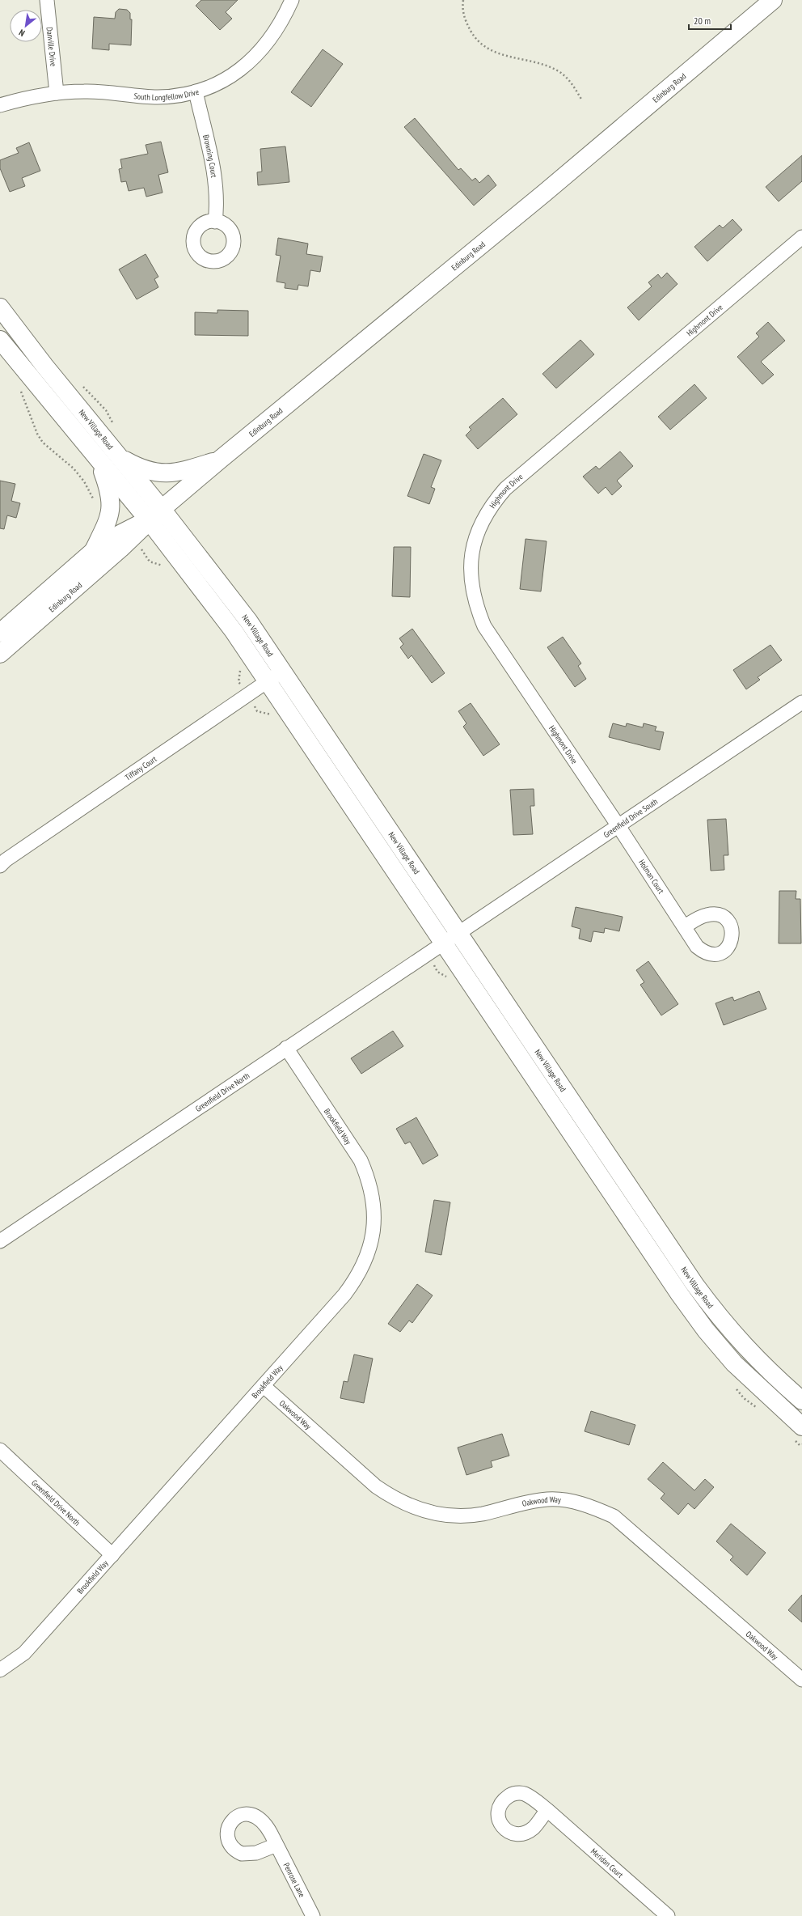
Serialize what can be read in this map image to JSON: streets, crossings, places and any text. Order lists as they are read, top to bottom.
{
  "streets": {
    "main road": ["Edinburg Road", "New Village Road"],
    "street": [
      "Danville Drive",
      "South Longfellow Drive",
      "Browning Court",
      "Highmont Drive",
      "Tiffany Court",
      "Greenfield Drive South",
      "Holman Court",
      "Greenfield Drive North",
      "Brookfield Way",
      "Oakwood Way",
      "Meridan Court",
      "Penrose Lane"
    ]
  },
  "crossings": [
    ["Danville Drive", "South Longfellow Drive"],
    ["Edinburg Road", "New Village Road"],
    ["South Longfellow Drive", "Browning Court"],
    ["Highmont Drive", "Greenfield Drive South"],
    ["Highmont Drive", "Holman Court"],
    ["New Village Road", "Tiffany Court"],
    ["New Village Road", "Greenfield Drive South"],
    ["Greenfield Drive South", "Holman Court"],
    ["Greenfield Drive South", "Greenfield Drive North"],
    ["Greenfield Drive North", "Brookfield Way"],
    ["Brookfield Way", "Oakwood Way"]
  ],
  "scale_bar": "20 m",
  "north": "bottom left"
}
